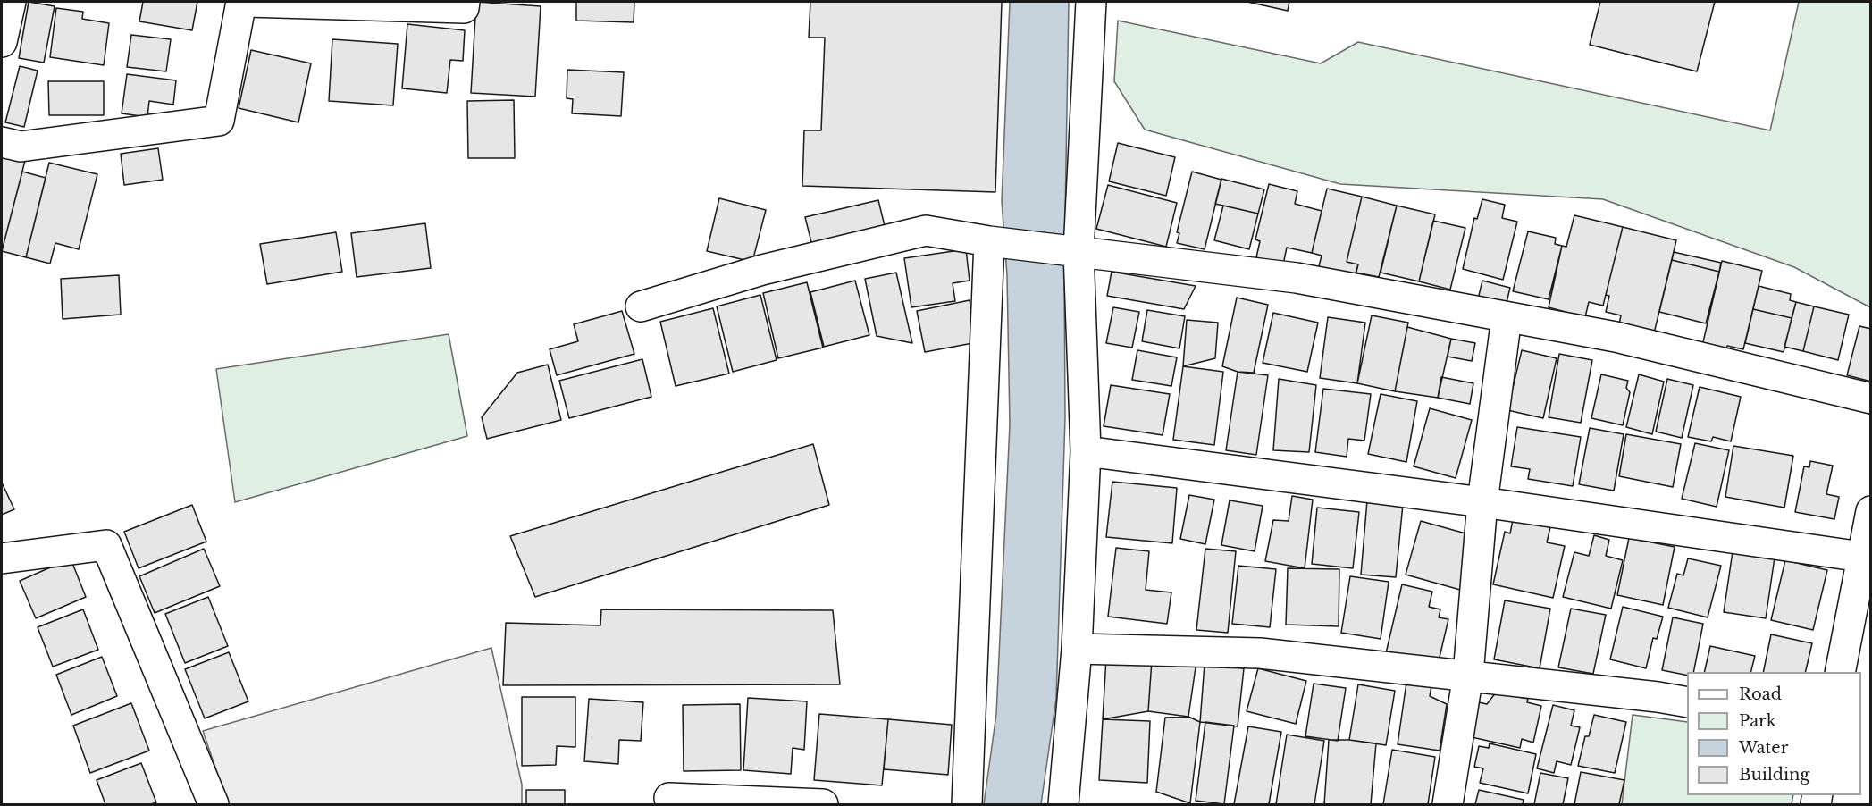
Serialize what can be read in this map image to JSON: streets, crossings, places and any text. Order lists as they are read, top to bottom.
{
  "legend": [
    "Road",
    "Park",
    "Water",
    "Building"
  ]
}
